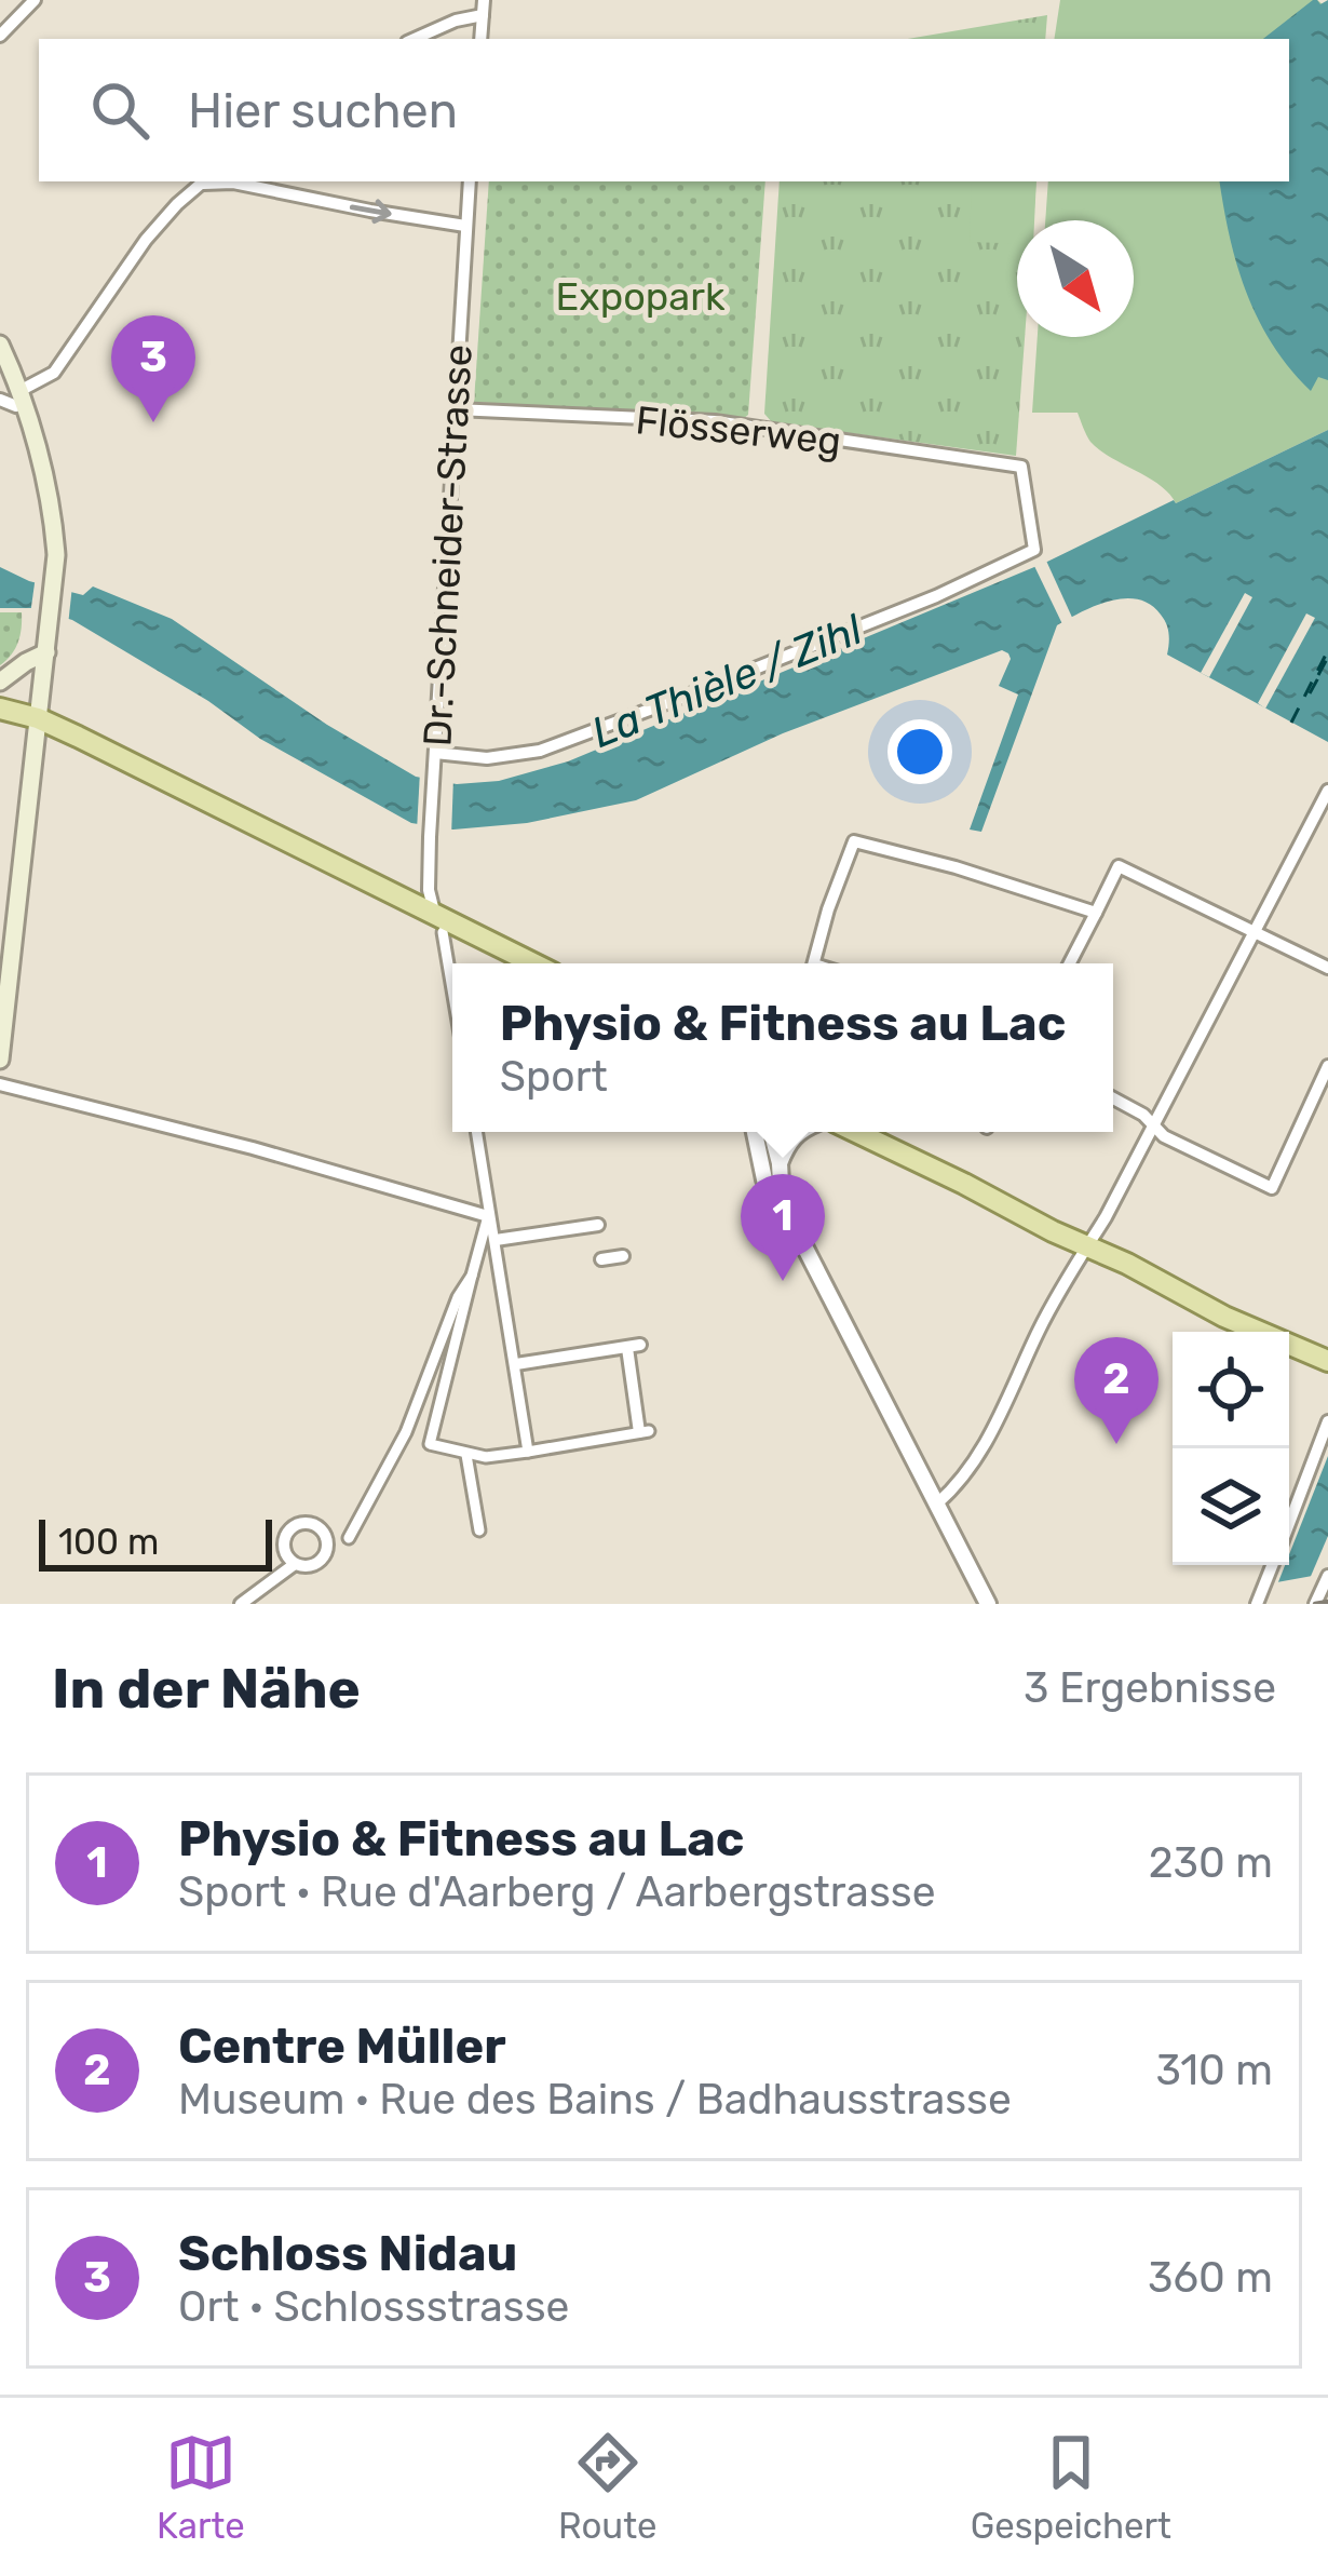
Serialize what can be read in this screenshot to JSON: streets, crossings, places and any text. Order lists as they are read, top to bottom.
{
  "streets": {
    "street": ["Flösserweg", "Dr.-Schneider-Strasse"]
  },
  "crossings": [
    ["Flösserweg", "Dr.-Schneider-Strasse"]
  ],
  "water": ["La Thièle / Zihl"],
  "parks": ["Expopark"],
  "scale_bar": "100 m",
  "north": "bottom right",
  "page": {
    "search": "Hier suchen",
    "pins": ["3", "1", "2"],
    "popup": ["Physio & Fitness au Lac", "Sport"],
    "scale": "100 m",
    "heading": ["In der Nähe", "3 Ergebnisse"],
    "list": [
      {
        "mark": "1",
        "name": "Physio & Fitness au Lac",
        "note": "Sport · Rue d'Aarberg / Aarbergstrasse",
        "value": "230 m"
      },
      {
        "mark": "2",
        "name": "Centre Müller",
        "note": "Museum · Rue des Bains / Badhausstrasse",
        "value": "310 m"
      },
      {
        "mark": "3",
        "name": "Schloss Nidau",
        "note": "Ort · Schlossstrasse",
        "value": "360 m"
      }
    ],
    "nav": ["Karte", "Route", "Gespeichert"]
  }
}
